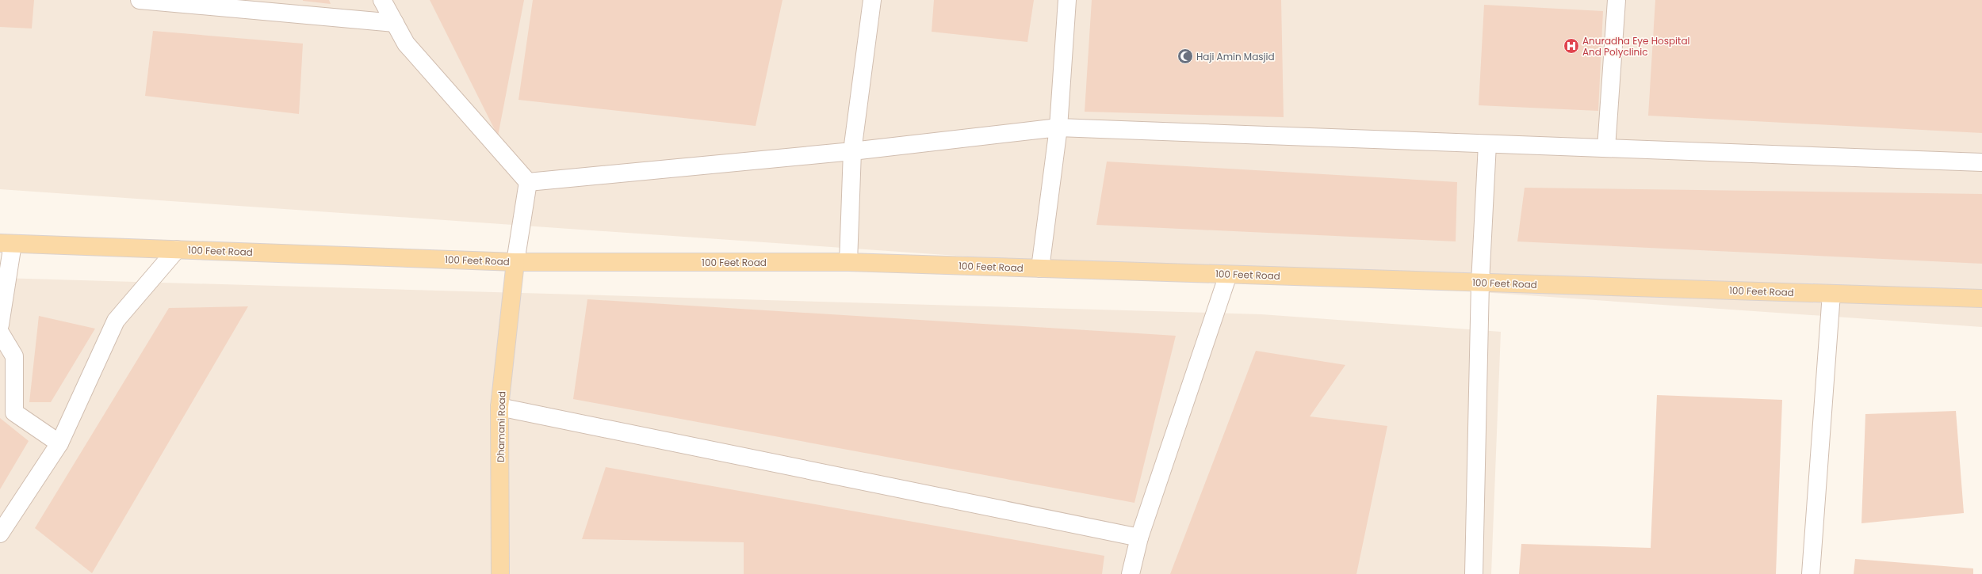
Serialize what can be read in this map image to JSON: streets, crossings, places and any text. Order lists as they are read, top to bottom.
{
  "streets": {
    "main road": ["100 Feet Road", "Dhamani Road"]
  },
  "crossings": [
    ["100 Feet Road", "Dhamani Road"]
  ],
  "places": {
    "hospital": ["Anuradha Eye Hospital And Polyclinic"],
    "mosque": ["Haji Amin Masjid"]
  }
}
